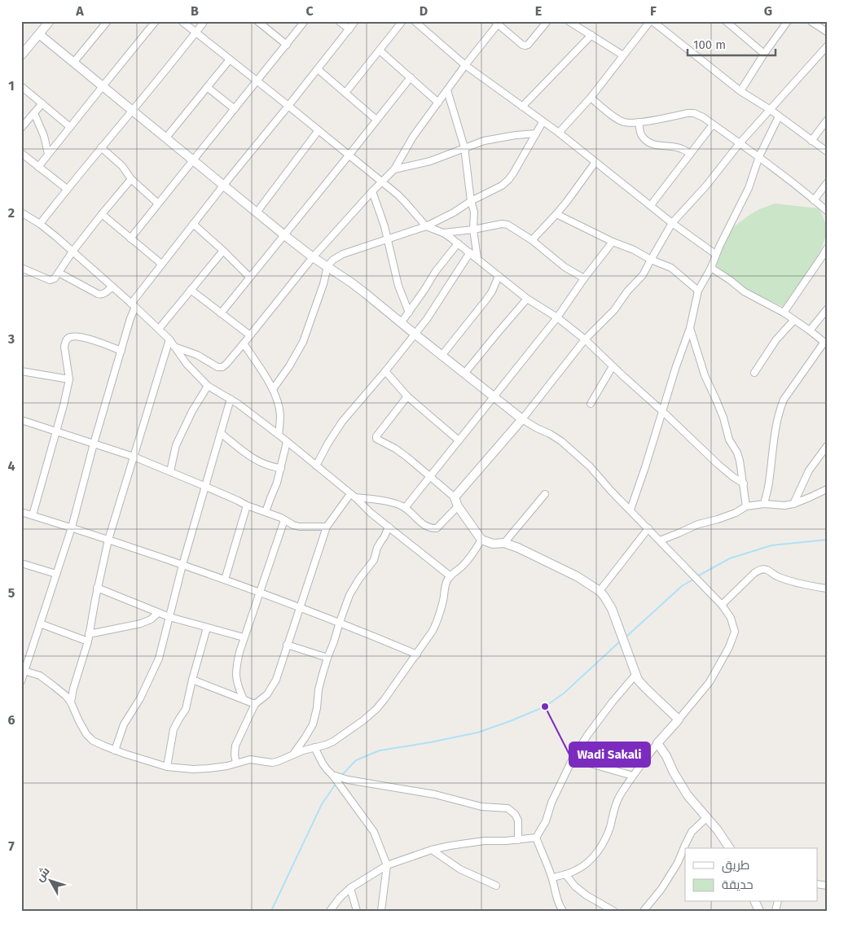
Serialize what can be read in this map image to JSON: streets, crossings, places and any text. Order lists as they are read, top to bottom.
{
  "places": ["Wadi Sakali"],
  "legend": ["طريق", "حديقة"],
  "scale_bar": "100 m",
  "north": "top left",
  "grid": {
    "columns": [
      "A",
      "B",
      "C",
      "D",
      "E",
      "F",
      "G"
    ],
    "rows": [
      "1",
      "2",
      "3",
      "4",
      "5",
      "6",
      "7"
    ]
  }
}
